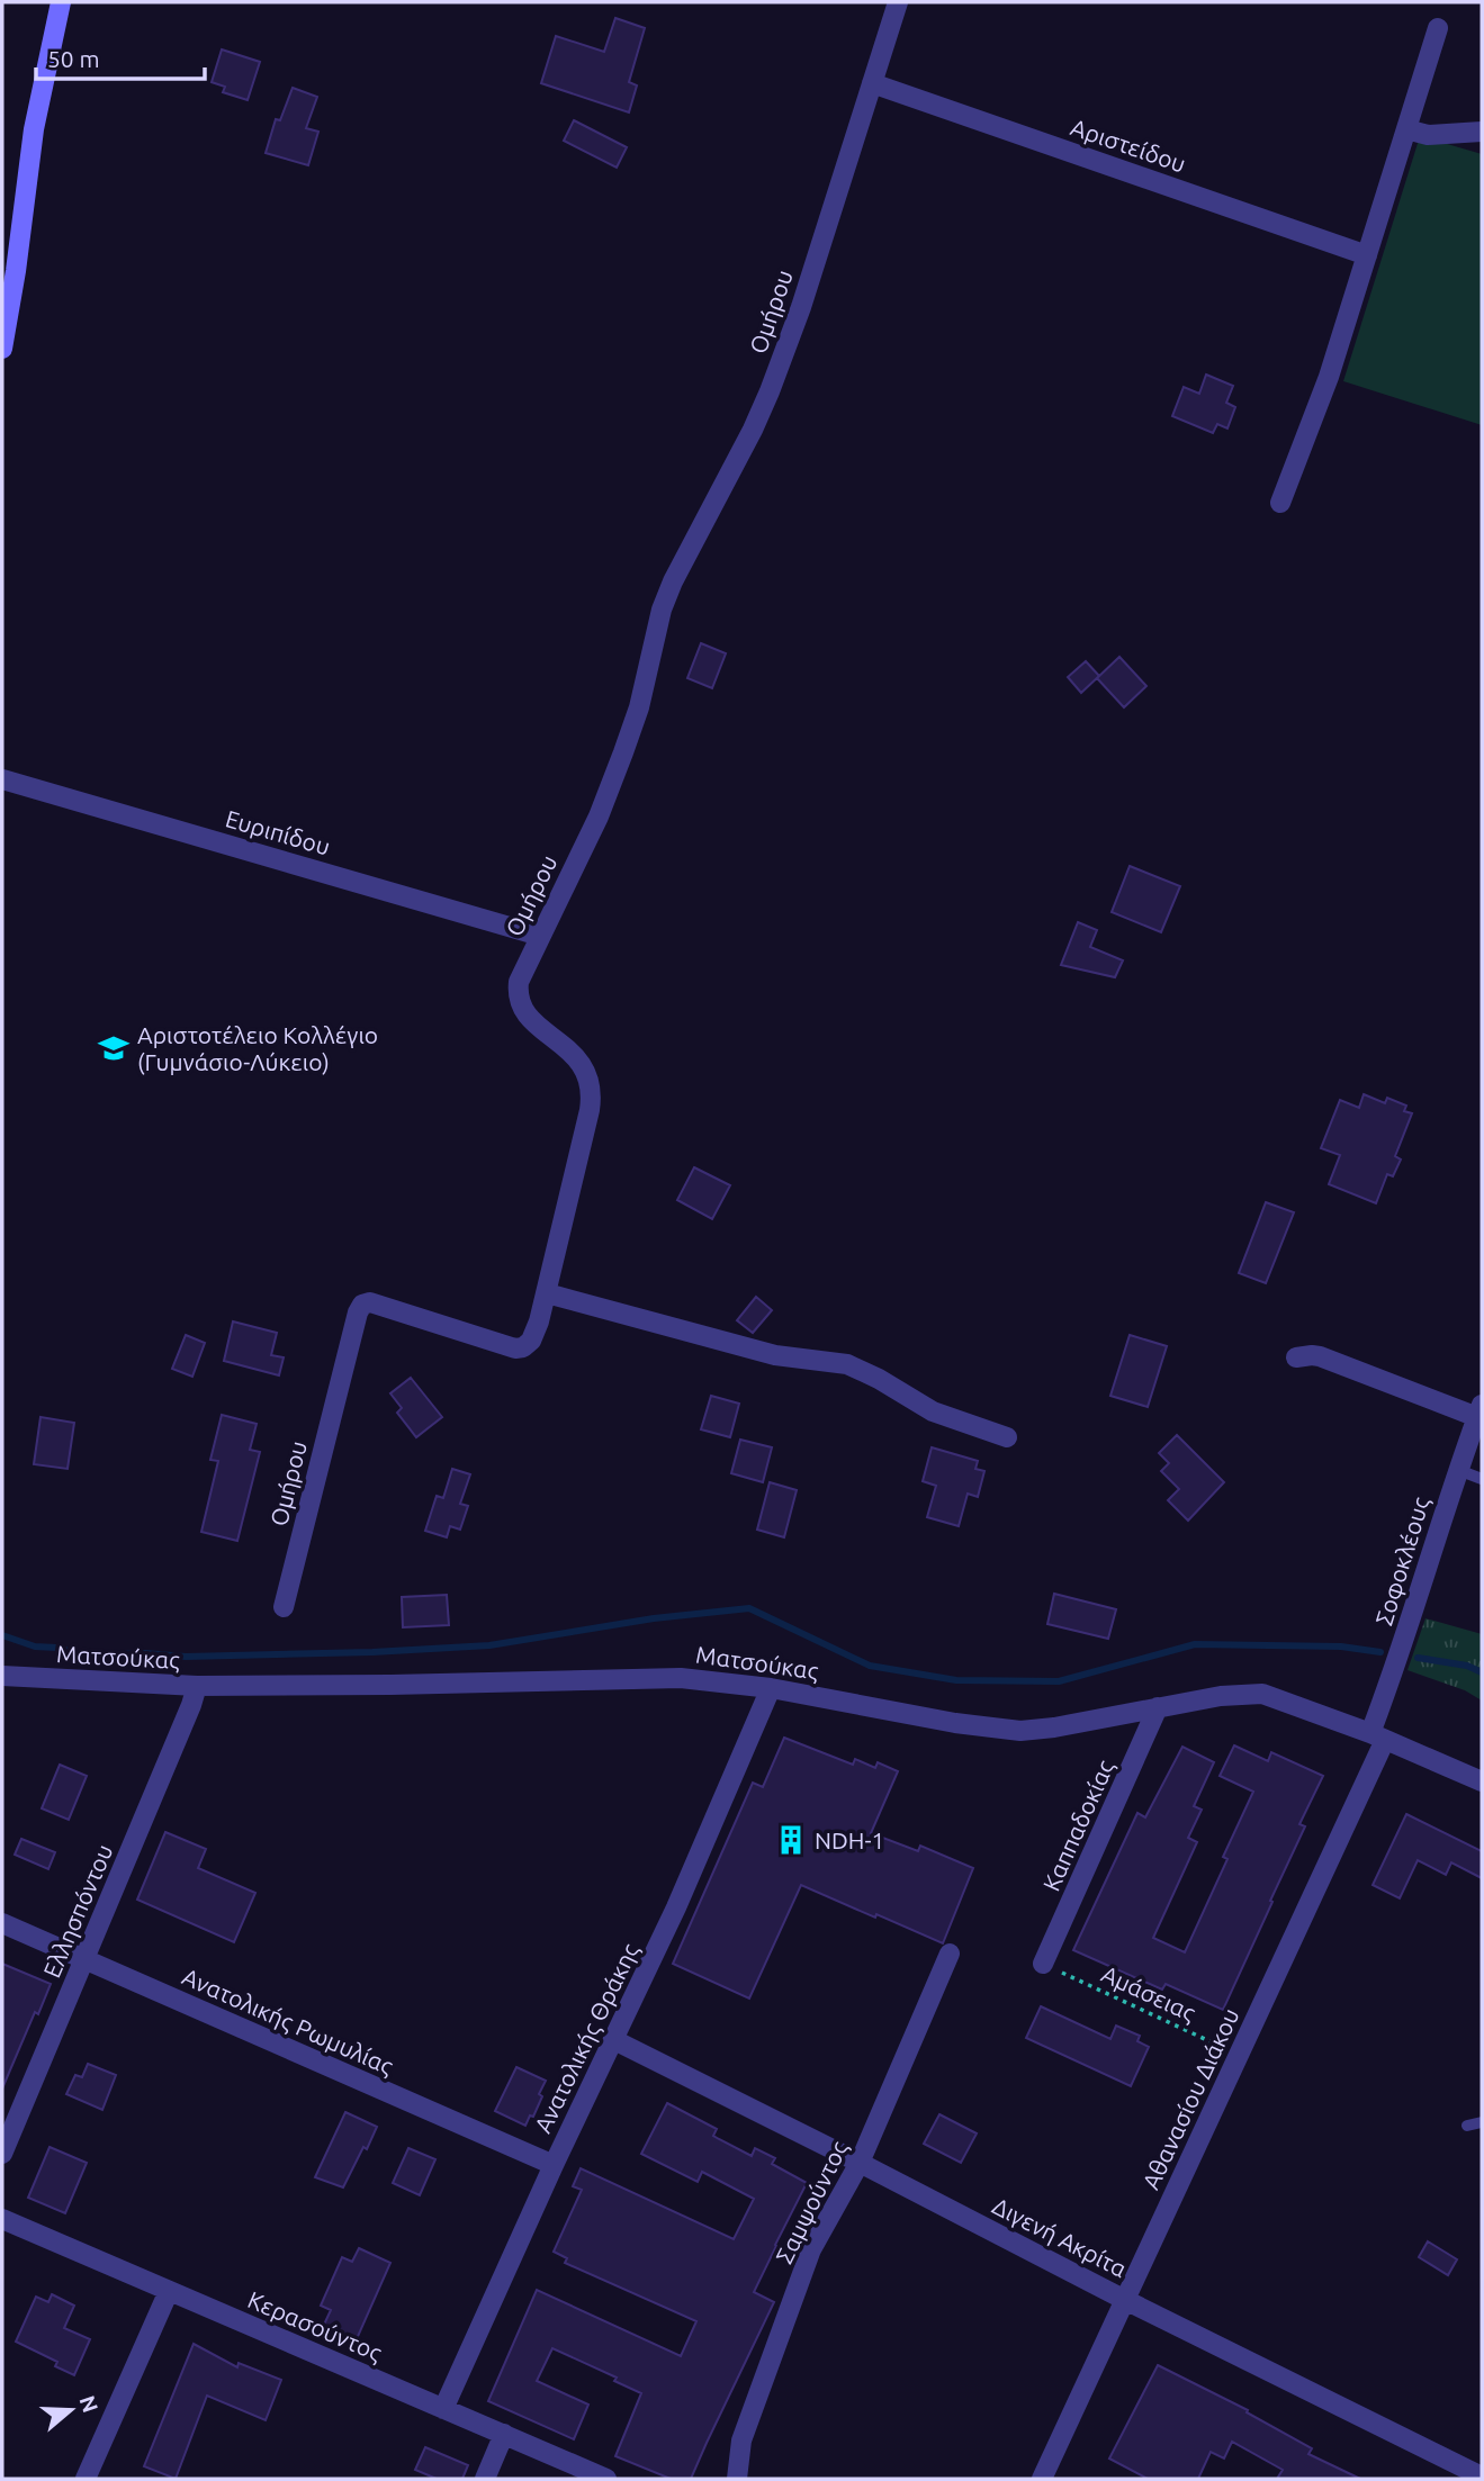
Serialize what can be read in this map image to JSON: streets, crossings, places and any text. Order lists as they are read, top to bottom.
{
  "streets": {
    "street": [
      "Αριστείδου",
      "Ομήρου",
      "Ευριπίδου",
      "Σοφοκλέους",
      "Ματσούκας",
      "Καππαδοκίας",
      "Ελλησπόντου",
      "Ανατολικής Ρωμυλίας",
      "Ανατολικής Θράκης",
      "Αθανασίου Διάκου",
      "Σαμψούντος",
      "Διγενή Ακρίτα",
      "Κερασούντος"
    ],
    "path": ["Αμάσειας"]
  },
  "crossings": [
    ["Αριστείδου", "Ομήρου"],
    ["Ομήρου", "Ευριπίδου"],
    ["Σοφοκλέους", "Ματσούκας"],
    ["Σοφοκλέους", "Αθανασίου Διάκου"],
    ["Ματσούκας", "Καππαδοκίας"],
    ["Ματσούκας", "Ελλησπόντου"],
    ["Ματσούκας", "Ανατολικής Θράκης"],
    ["Ματσούκας", "Αθανασίου Διάκου"],
    ["Καππαδοκίας", "Αμάσειας"],
    ["Ελλησπόντου", "Ανατολικής Ρωμυλίας"],
    ["Αμάσειας", "Αθανασίου Διάκου"],
    ["Ανατολικής Ρωμυλίας", "Ανατολικής Θράκης"],
    ["Ανατολικής Θράκης", "Διγενή Ακρίτα"],
    ["Ανατολικής Θράκης", "Κερασούντος"],
    ["Αθανασίου Διάκου", "Διγενή Ακρίτα"],
    ["Σαμψούντος", "Διγενή Ακρίτα"]
  ],
  "places": {
    "school or university": ["Αριστοτέλειο Κολλέγιο (Γυμνάσιο-Λύκειο)"],
    "building": ["NDH-1"]
  },
  "scale_bar": "50 m",
  "north": "right"
}
